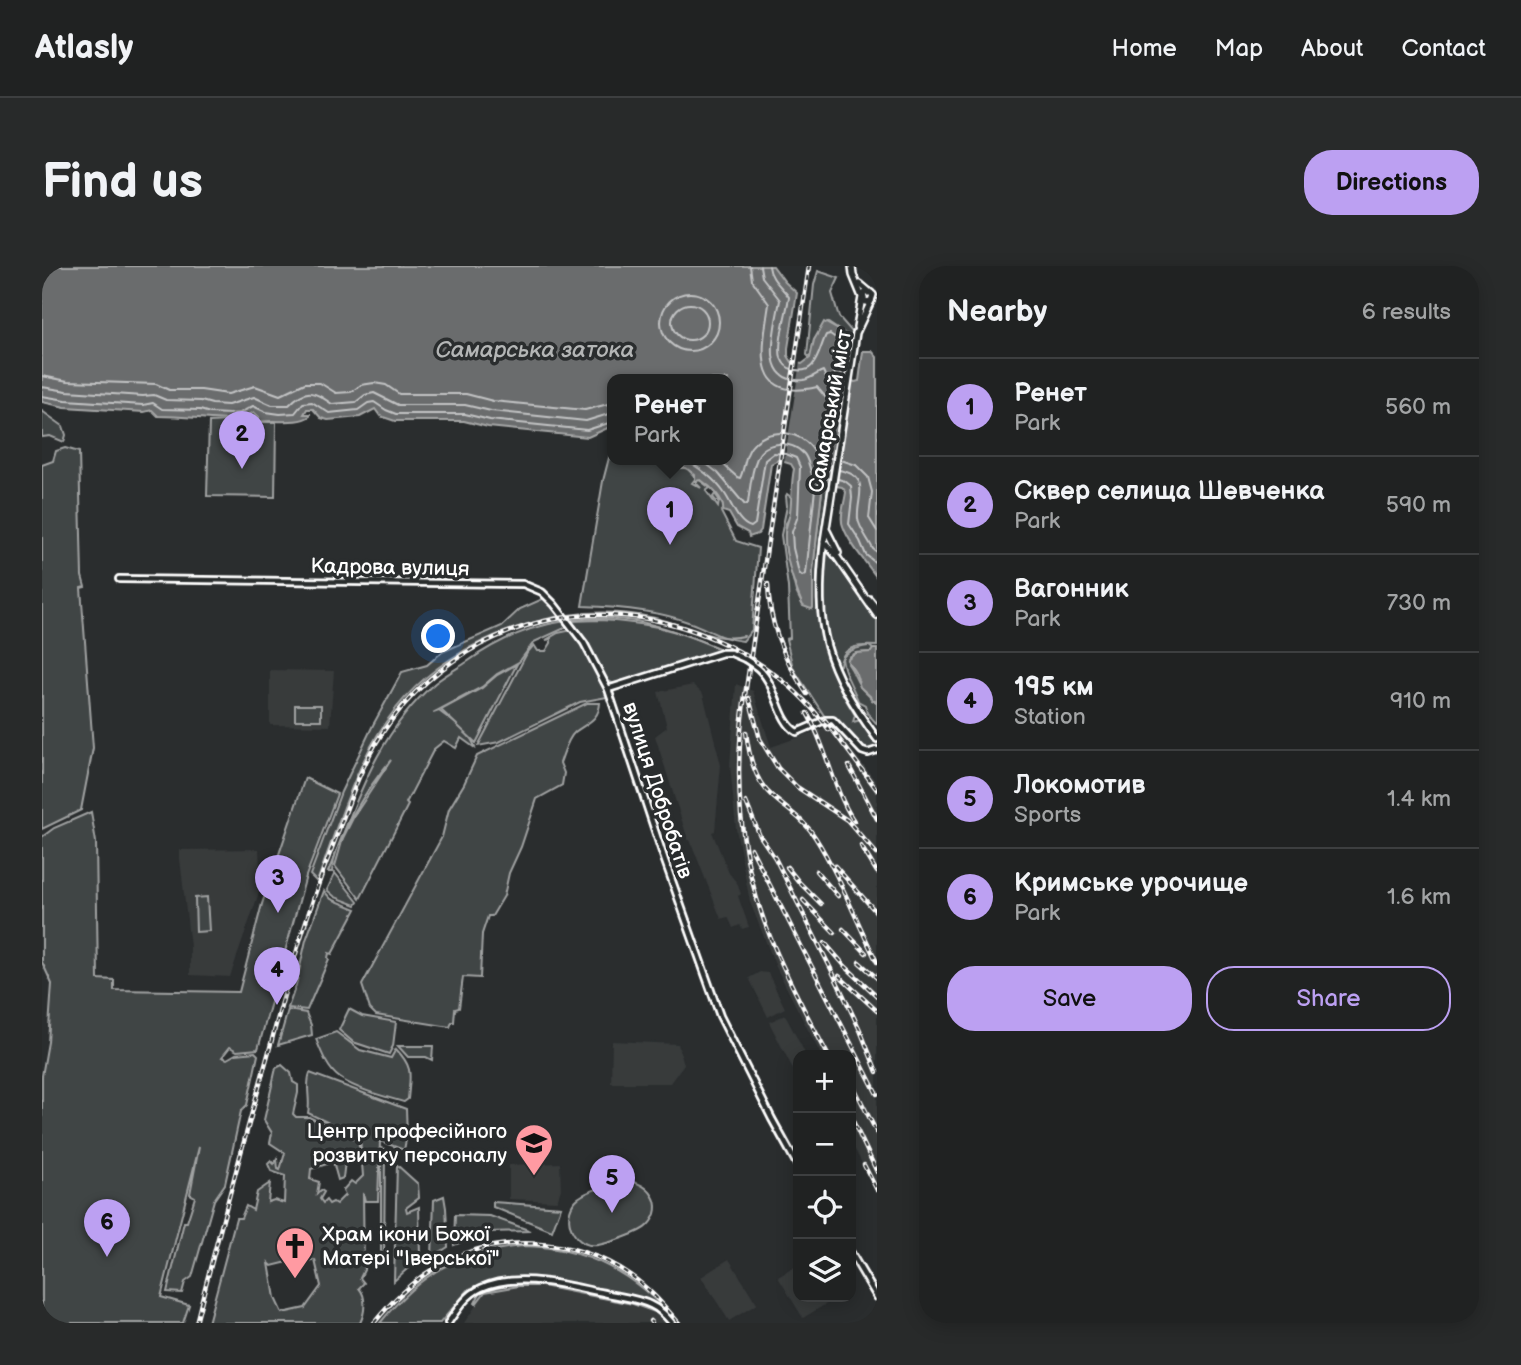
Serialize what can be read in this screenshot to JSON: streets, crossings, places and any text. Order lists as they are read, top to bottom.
{
  "streets": {
    "main road": ["Самарський міст"],
    "street": ["Кадрова вулиця", "вулиця Добробатів"]
  },
  "crossings": [
    ["Кадрова вулиця", "вулиця Добробатів"]
  ],
  "water": ["Самарська затока"],
  "places": {
    "school or university": ["Центр професійного розвитку персоналу"],
    "church": ["Храм ікони Божої Матері \"Іверської\""]
  },
  "page": {
    "header": "Atlasly",
    "nav": [
      "Home",
      "Map",
      "About",
      "Contact"
    ],
    "buttons": [
      "Directions",
      ["Save", "Share"]
    ],
    "title": "Find us",
    "heading": ["Nearby", "6 results"],
    "list": [
      {
        "mark": "1",
        "name": "Ренет",
        "note": "Park",
        "value": "560 m"
      },
      {
        "mark": "2",
        "name": "Сквер селища Шевченка",
        "note": "Park",
        "value": "590 m"
      },
      {
        "mark": "3",
        "name": "Вагонник",
        "note": "Park",
        "value": "730 m"
      },
      {
        "mark": "4",
        "name": "195 км",
        "note": "Station",
        "value": "910 m"
      },
      {
        "mark": "5",
        "name": "Локомотив",
        "note": "Sports",
        "value": "1.4 km"
      },
      {
        "mark": "6",
        "name": "Кримське урочище",
        "note": "Park",
        "value": "1.6 km"
      }
    ],
    "popup": ["Ренет", "Park"],
    "pins": [
      "2",
      "1",
      "3",
      "4",
      "5",
      "6"
    ],
    "map_buttons": ["+", "−"]
  }
}
